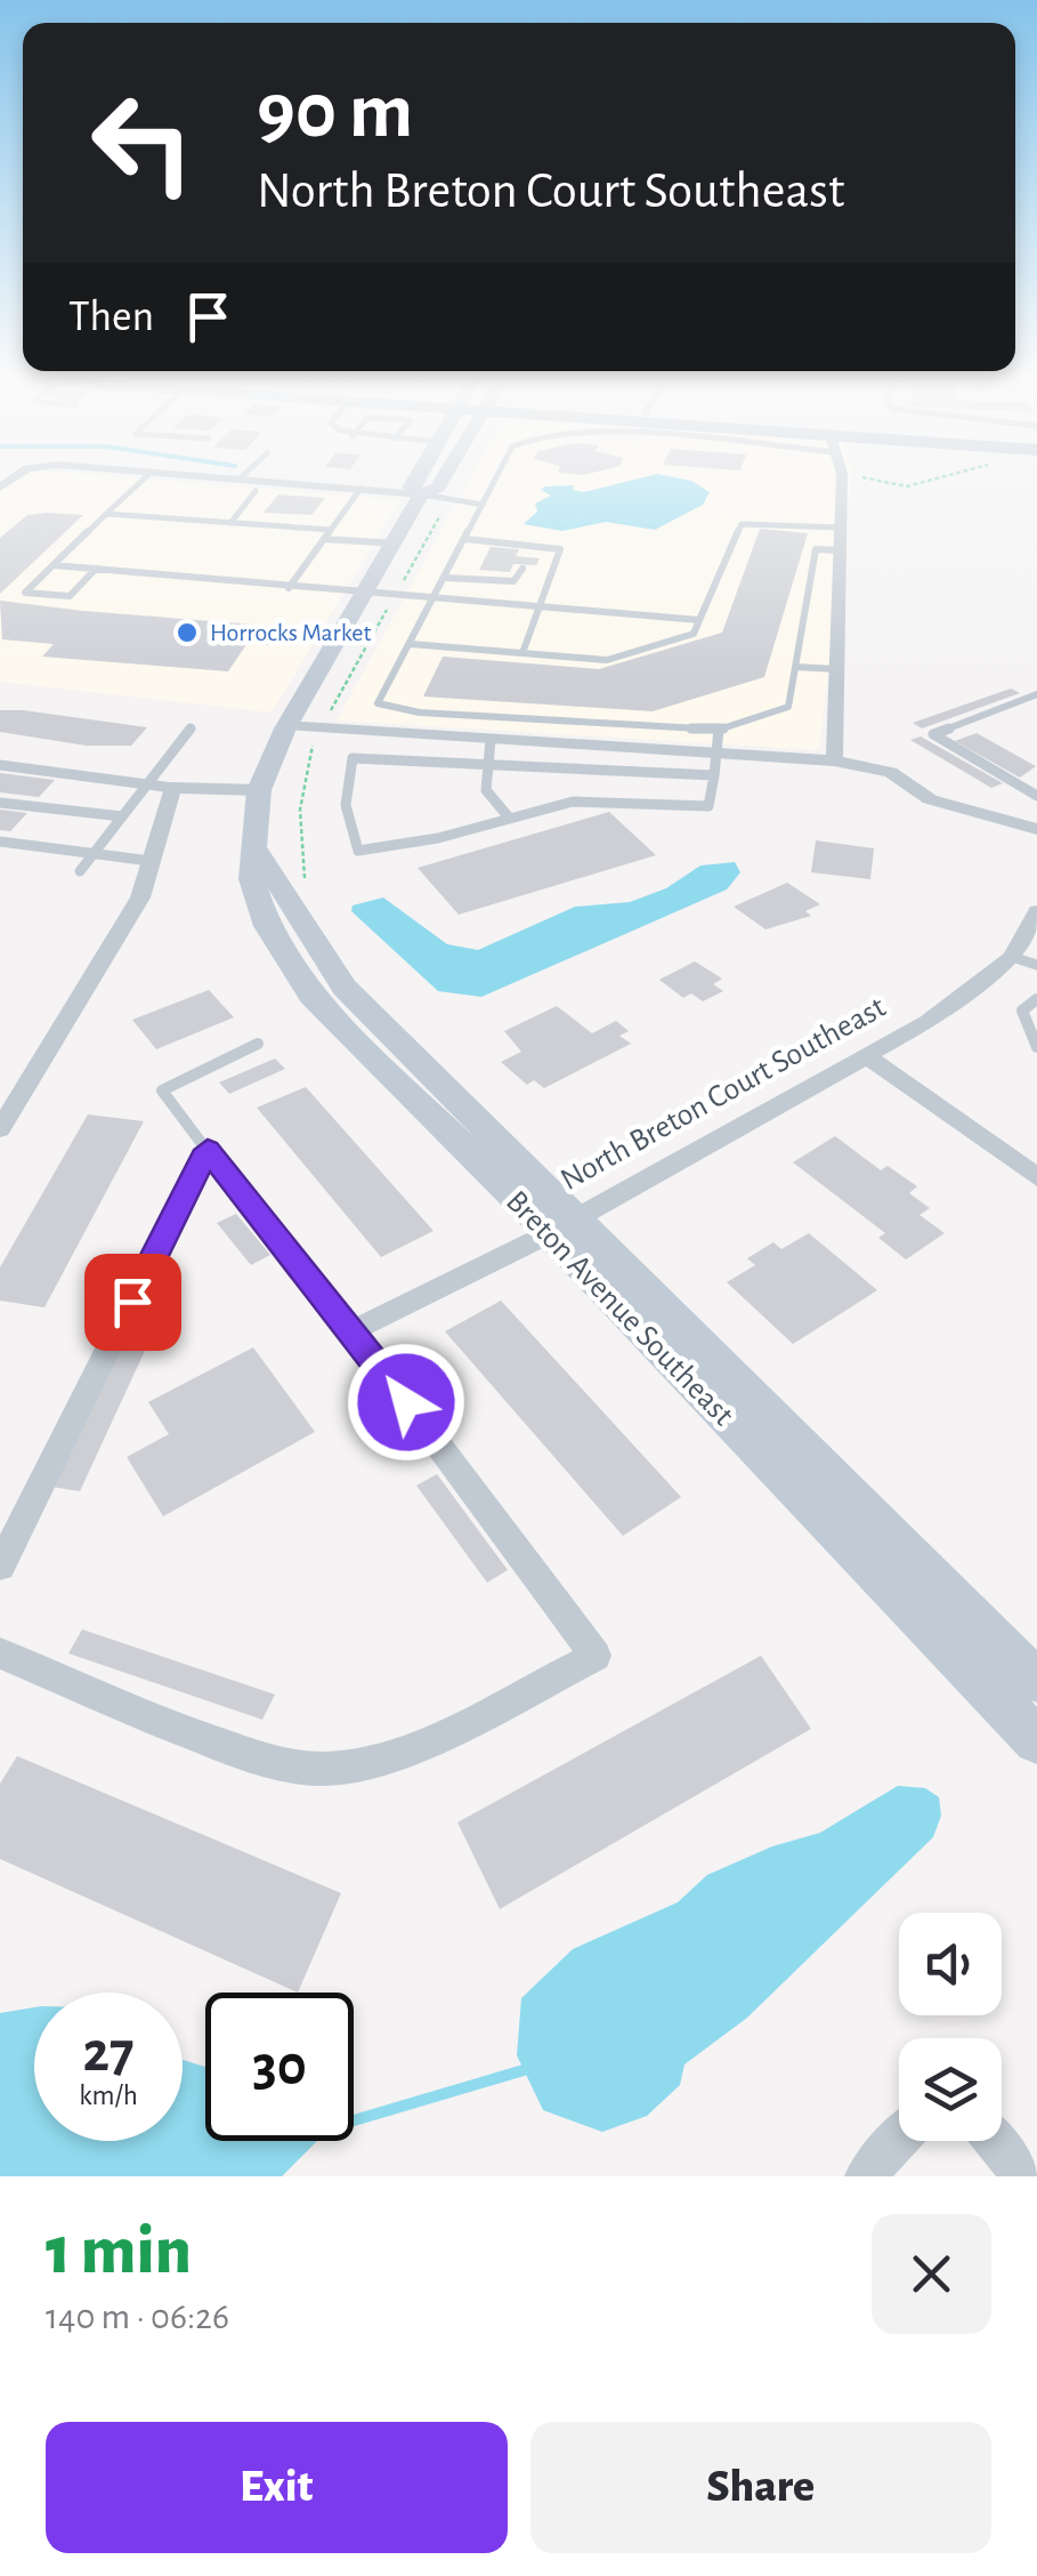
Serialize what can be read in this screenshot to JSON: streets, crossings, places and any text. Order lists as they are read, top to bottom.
{
  "streets": {
    "main road": ["Breton Avenue Southeast"],
    "street": ["North Breton Court Southeast"]
  },
  "crossings": [
    ["North Breton Court Southeast", "Breton Avenue Southeast"]
  ],
  "places": ["Horrocks Market"],
  "page": {
    "turn": ["90 m", "North Breton Court Southeast"],
    "then": "Then",
    "speed": "27 km/h",
    "limit": "30",
    "heading": ["1 min", "140 m · 06:26"],
    "buttons": ["Exit", "Share"]
  }
}
